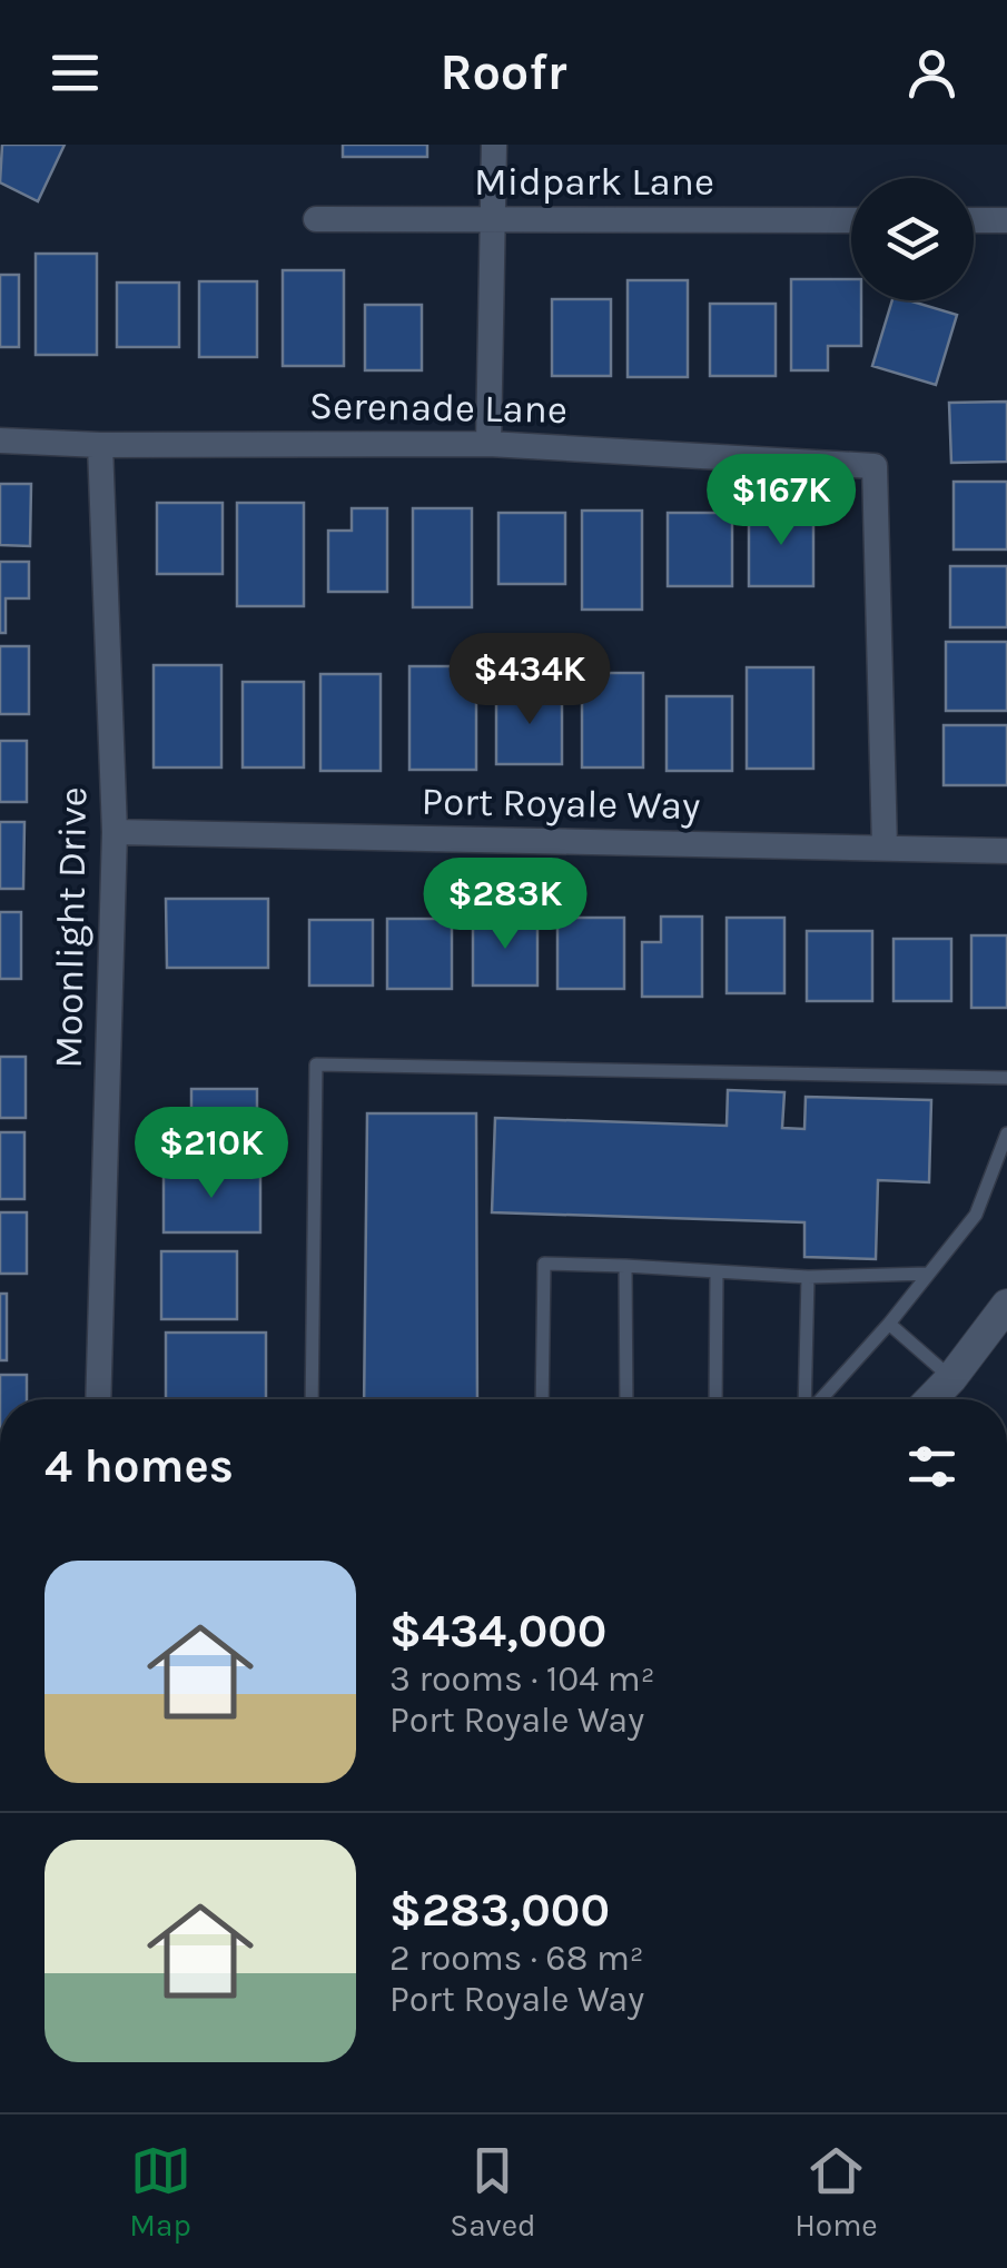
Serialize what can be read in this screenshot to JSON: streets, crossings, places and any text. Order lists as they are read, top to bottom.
{
  "streets": {
    "street": [
      "Midpark Lane",
      "Serenade Lane",
      "Port Royale Way",
      "Moonlight Drive"
    ]
  },
  "crossings": [
    ["Serenade Lane", "Port Royale Way"],
    ["Serenade Lane", "Moonlight Drive"],
    ["Port Royale Way", "Moonlight Drive"]
  ],
  "page": {
    "header": "Roofr",
    "price": [
      "$167K",
      "$434K",
      "$283K",
      "$210K"
    ],
    "heading": "4 homes",
    "list": [
      {
        "name": "$434,000",
        "note": "3 rooms · 104 m² · Port Royale Way"
      },
      {
        "name": "$283,000",
        "note": "2 rooms · 68 m² · Port Royale Way"
      }
    ],
    "tabs": ["Map", "Saved", "Home"]
  }
}
